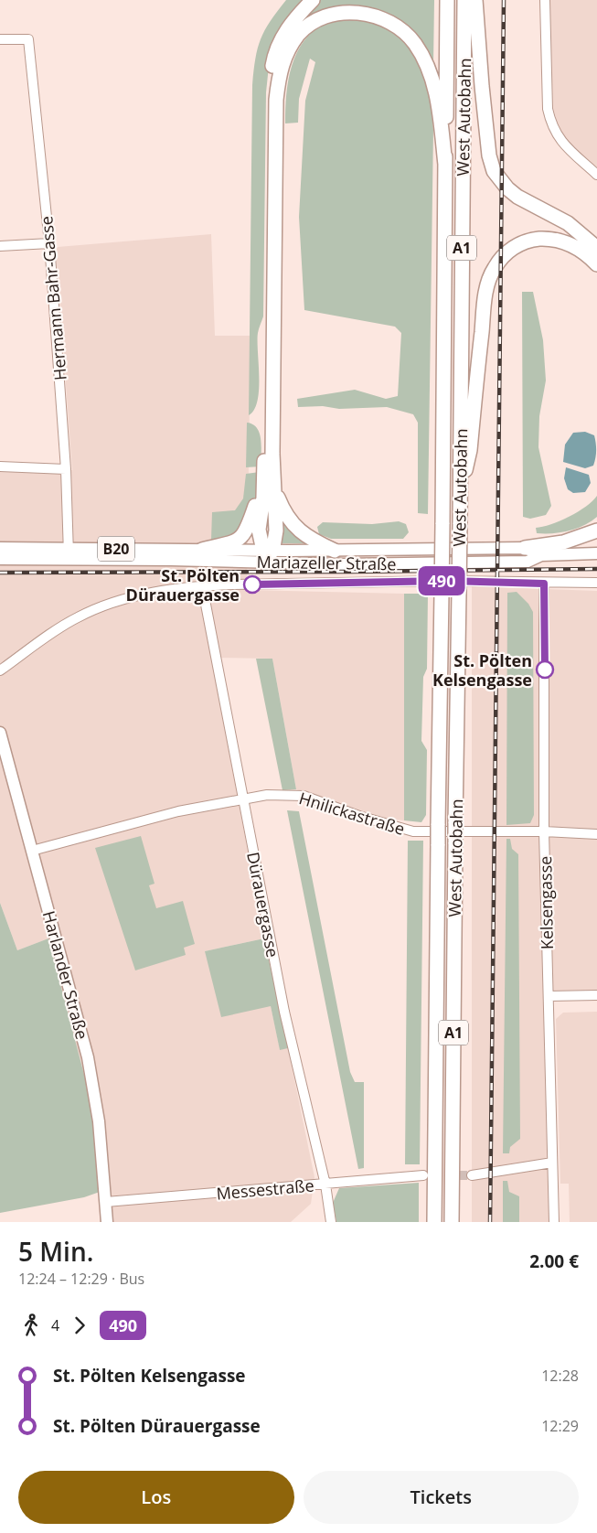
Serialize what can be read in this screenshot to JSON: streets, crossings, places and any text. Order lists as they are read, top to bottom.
{
  "streets": {
    "highway": ["West Autobahn", "A1"],
    "main road": ["B20", "Mariazeller Straße", "Harlander Straße"],
    "street": [
      "Hermann Bahr-Gasse",
      "Hnilickastraße",
      "Kelsengasse",
      "Dürauergasse",
      "Messestraße"
    ]
  },
  "crossings": [
    ["Hermann Bahr-Gasse", "Mariazeller Straße"],
    ["Hnilickastraße", "Kelsengasse"],
    ["Hnilickastraße", "Dürauergasse"],
    ["Hnilickastraße", "Harlander Straße"],
    ["Dürauergasse", "Messestraße"],
    ["Harlander Straße", "Messestraße"]
  ],
  "places": ["St. Pölten Dürauergasse", "St. Pölten Kelsengasse"],
  "lines": ["bus line 490"],
  "page": {
    "on_map": "490",
    "heading": ["5 Min.", "12:24 – 12:29 · Bus", "2.00 €"],
    "legs": ["4", "490"],
    "list": [
      {
        "name": "St. Pölten Kelsengasse",
        "value": "12:28"
      },
      {
        "name": "St. Pölten Dürauergasse",
        "value": "12:29"
      }
    ],
    "buttons": ["Los", "Tickets"]
  }
}
